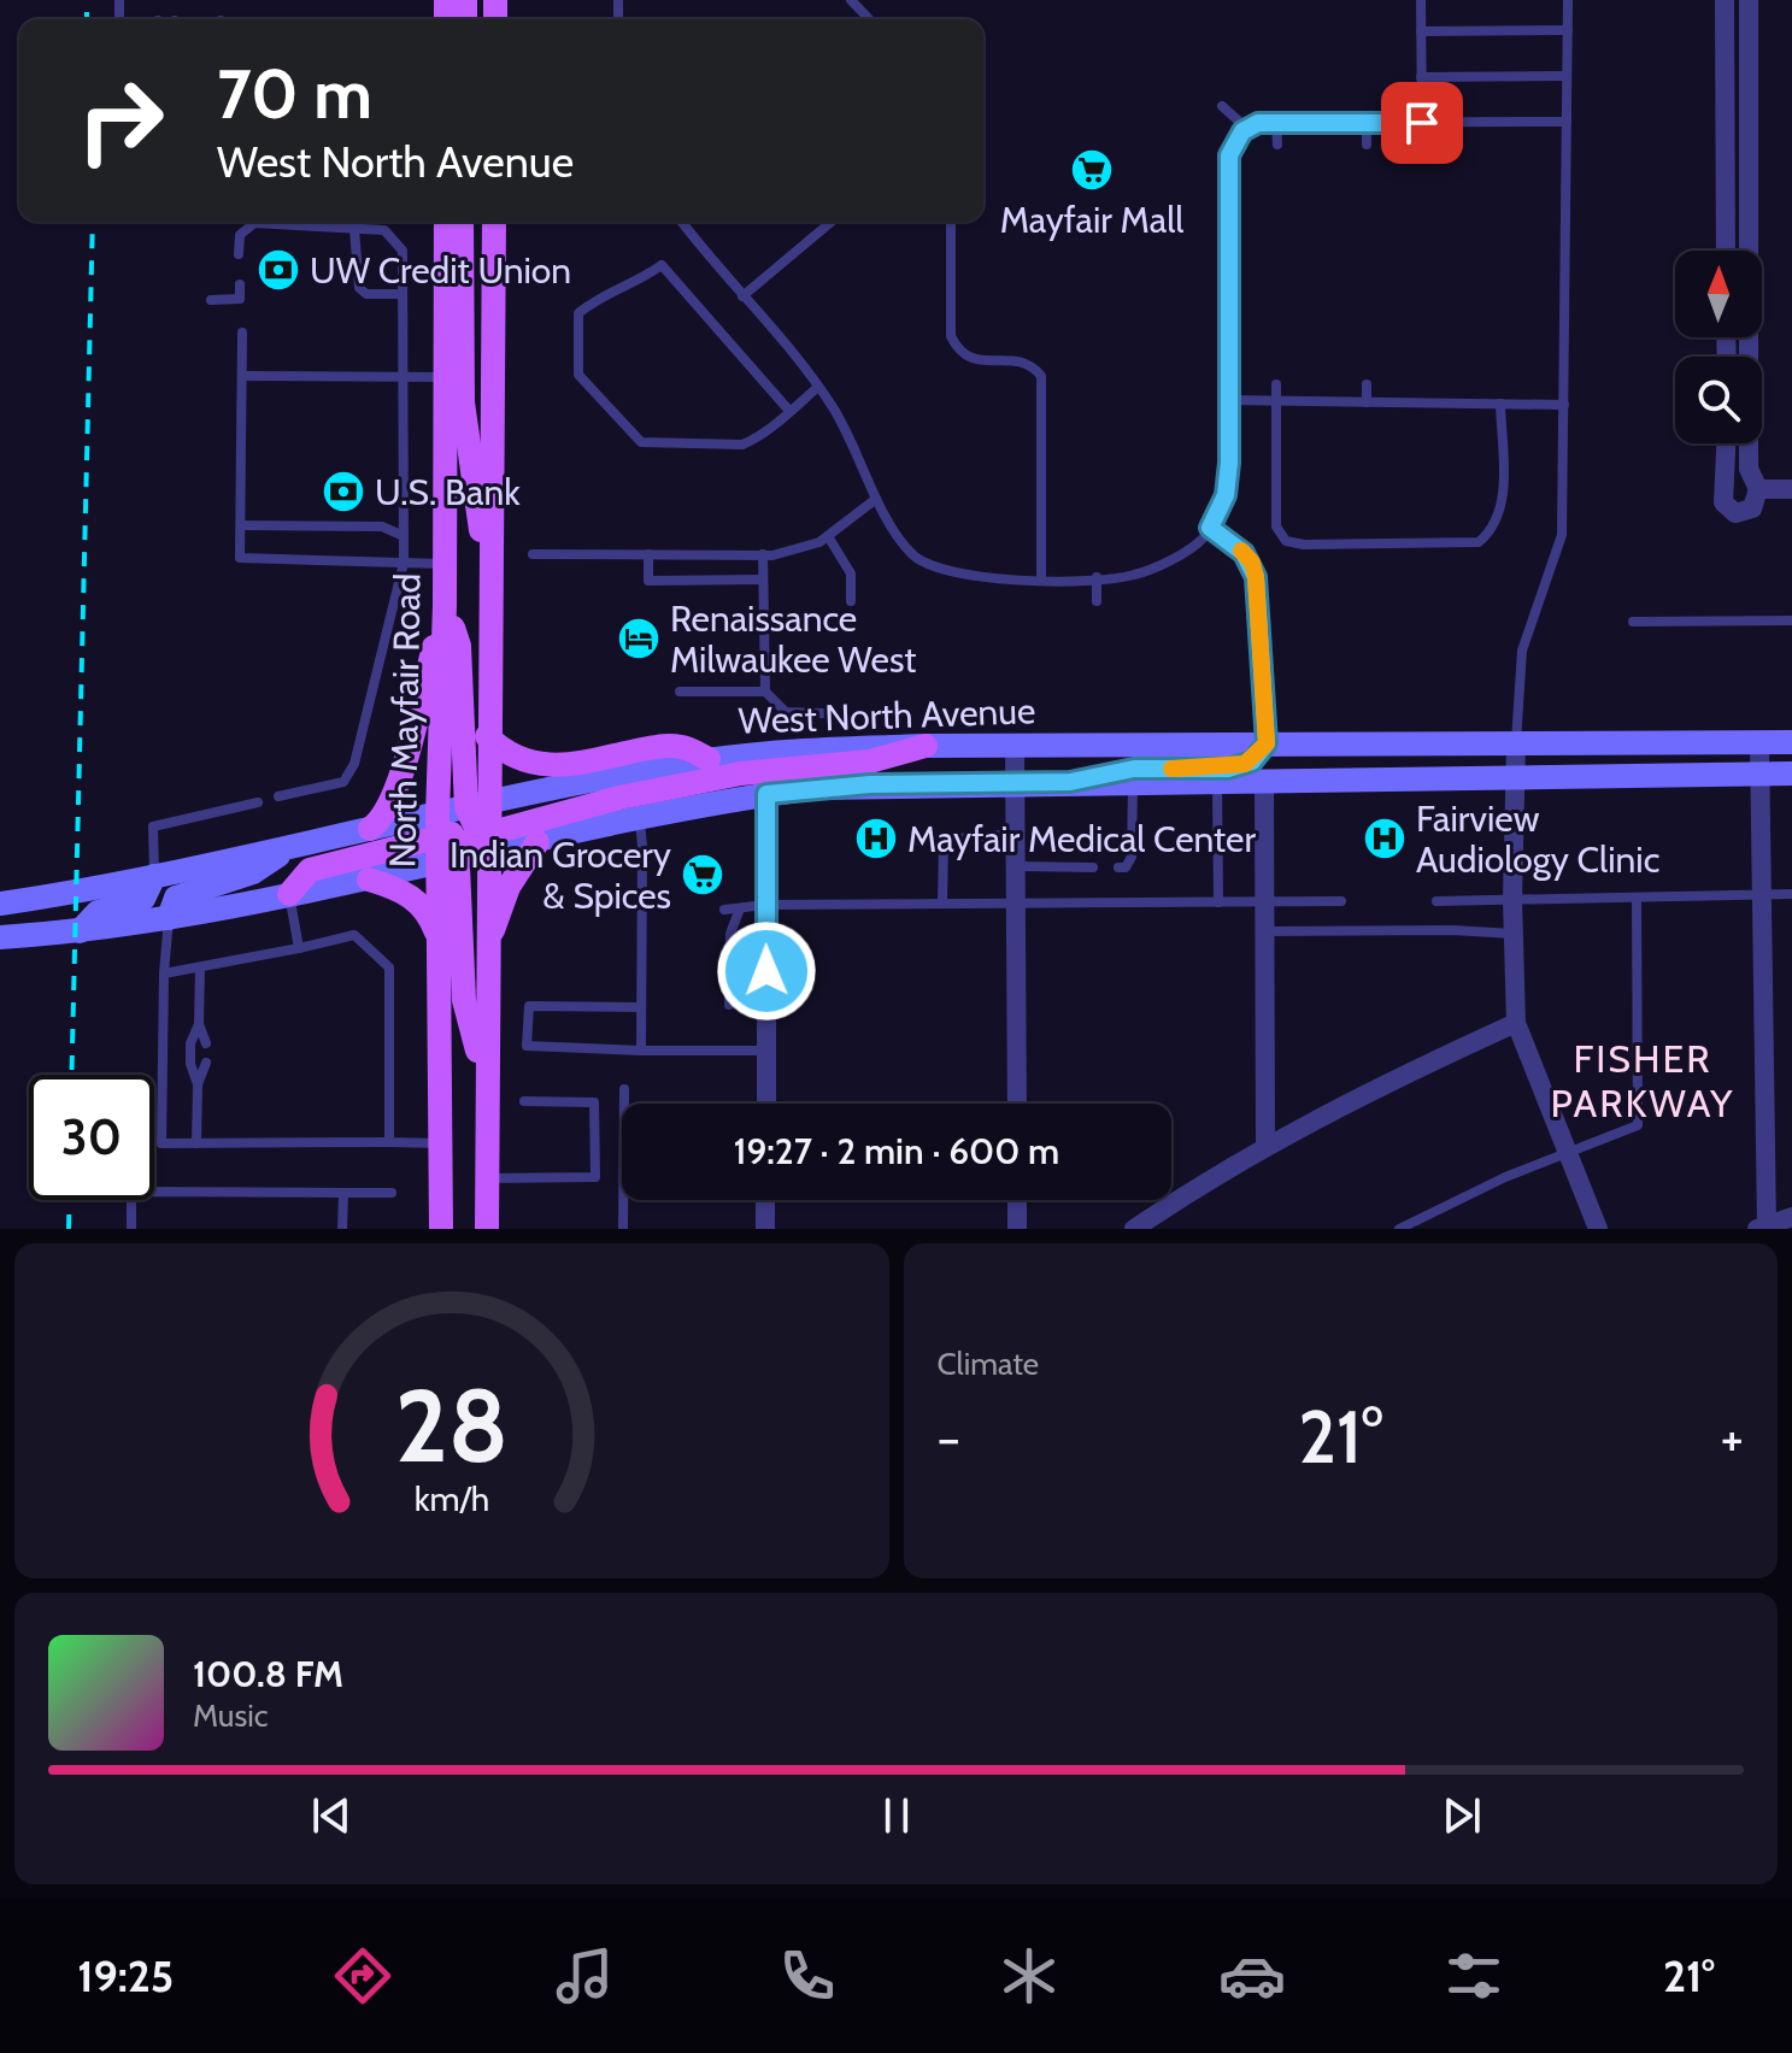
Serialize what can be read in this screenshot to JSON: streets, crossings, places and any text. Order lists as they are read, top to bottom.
{
  "streets": {
    "main road": ["West North Avenue", "North Mayfair Road"]
  },
  "crossings": [
    ["West North Avenue", "North Mayfair Road"]
  ],
  "districts": ["FISHER PARKWAY"],
  "places": {
    "supermarket": ["Mayfair Mall", "Indian Grocery & Spices"],
    "bank": ["UW Credit Union", "U.S. Bank"],
    "hotel": ["Renaissance Milwaukee West"],
    "hospital": ["Mayfair Medical Center", "Fairview Audiology Clinic"]
  },
  "north": "top",
  "page": {
    "turn": ["70 m", "West North Avenue"],
    "limit": "30",
    "trip": "19:27 · 2 min · 600 m",
    "tile": "Climate",
    "heat": ["−", "21°", "+"],
    "song": ["100.8 FM", "Music"],
    "tabs": ["19:25", "21°"],
    "gauge": ["28", "km/h"]
  }
}
